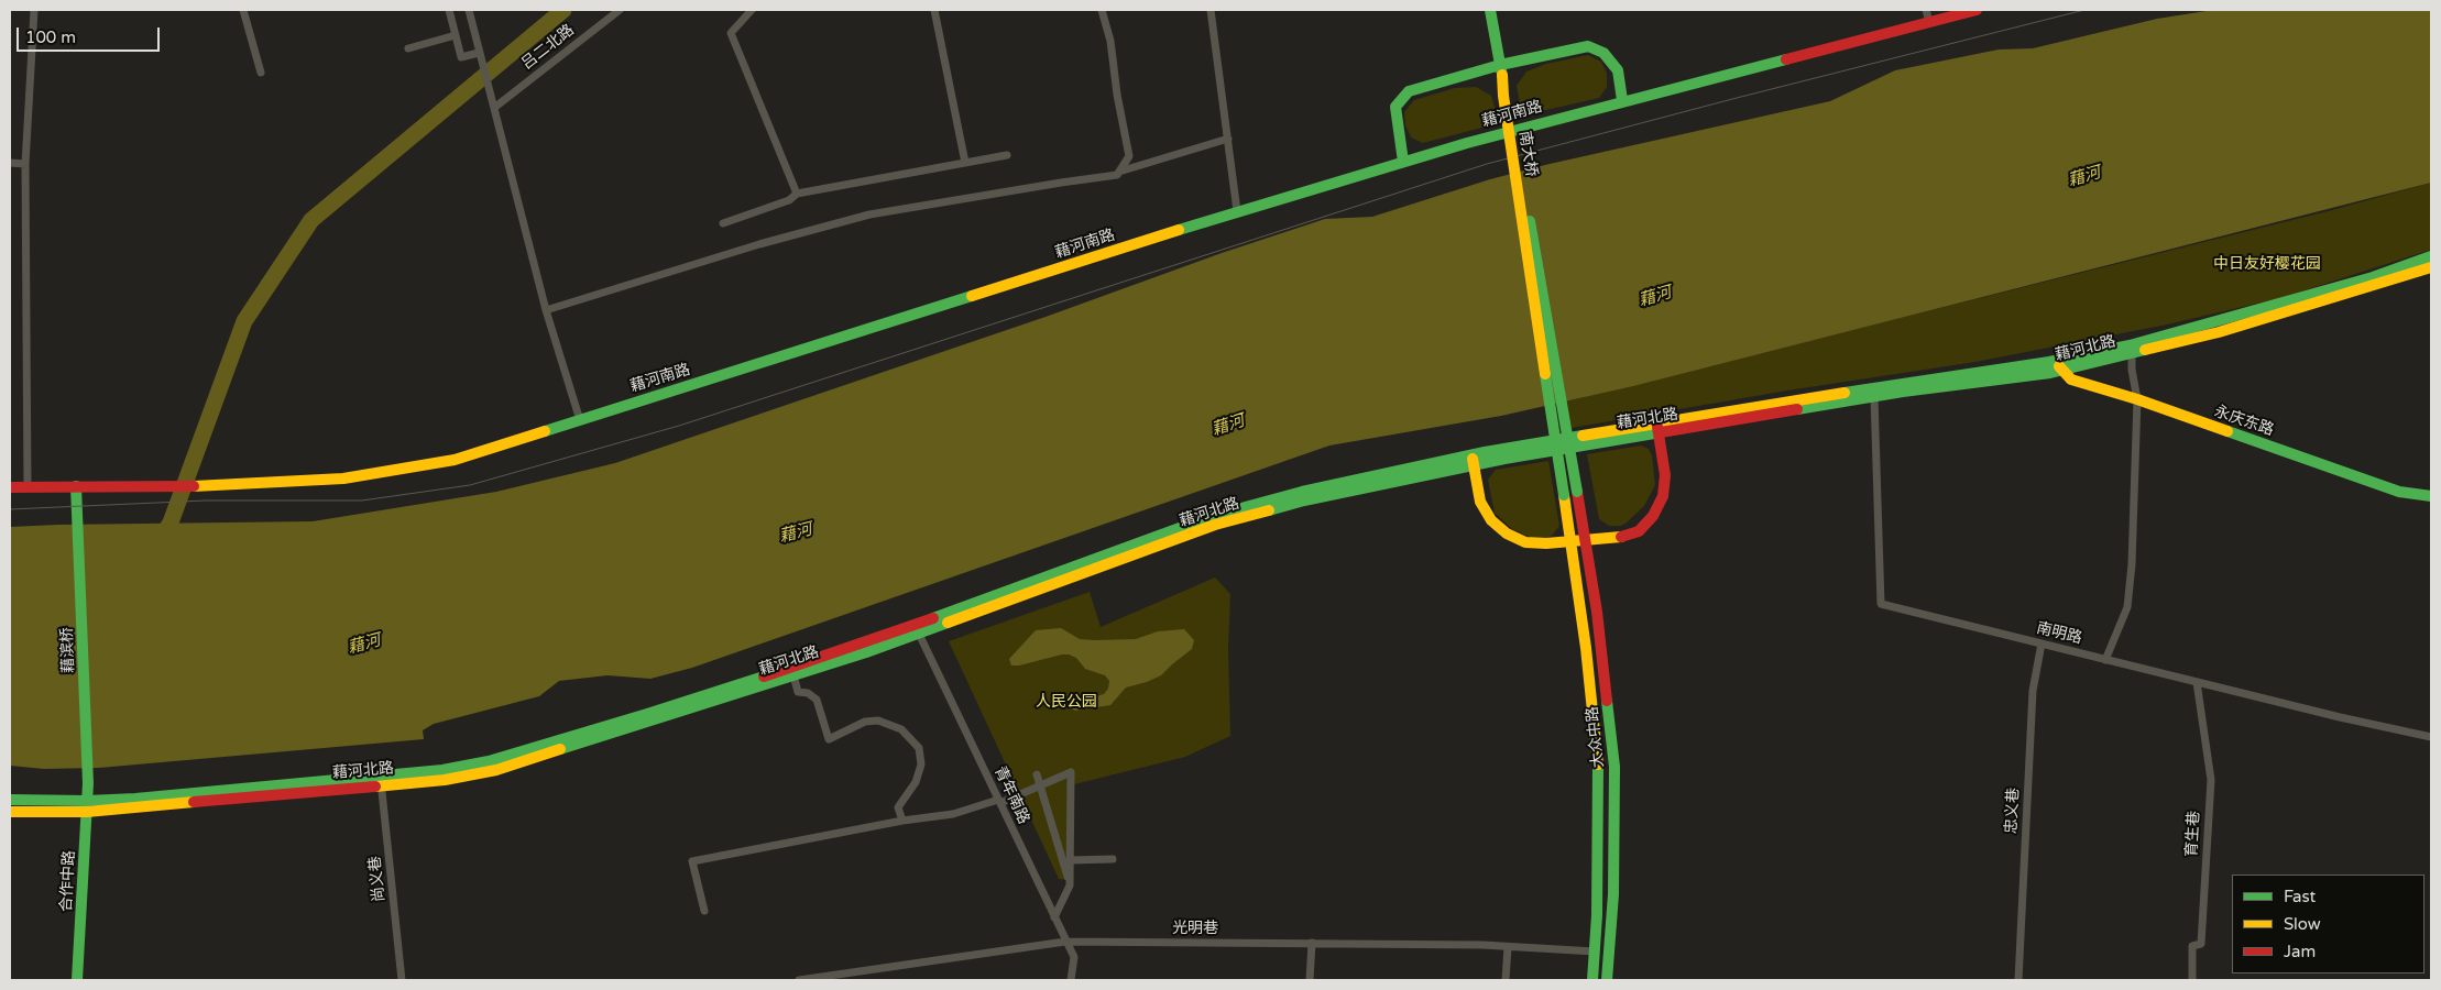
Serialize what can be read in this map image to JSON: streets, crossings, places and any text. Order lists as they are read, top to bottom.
{
  "streets": {
    "main road": [
      "藉河南路",
      "南大桥",
      "藉河北路",
      "永庆东路",
      "藉滨桥",
      "大众中路",
      "合作中路"
    ],
    "street": [
      "吕二北路",
      "南明路",
      "青年南路",
      "忠义巷",
      "育生巷",
      "尚义巷",
      "光明巷"
    ]
  },
  "crossings": [
    ["藉河南路", "藉滨桥"],
    ["南大桥", "大众中路"],
    ["藉河北路", "永庆东路"],
    ["藉河北路", "南明路"],
    ["藉河北路", "青年南路"],
    ["藉河北路", "尚义巷"],
    ["藉河北路", "合作中路"],
    ["南明路", "忠义巷"],
    ["南明路", "育生巷"],
    ["藉滨桥", "合作中路"],
    ["大众中路", "光明巷"],
    ["青年南路", "光明巷"]
  ],
  "water": ["藉河"],
  "parks": ["中日友好樱花园", "人民公园"],
  "legend": ["Fast", "Slow", "Jam"],
  "scale_bar": "100 m"
}
